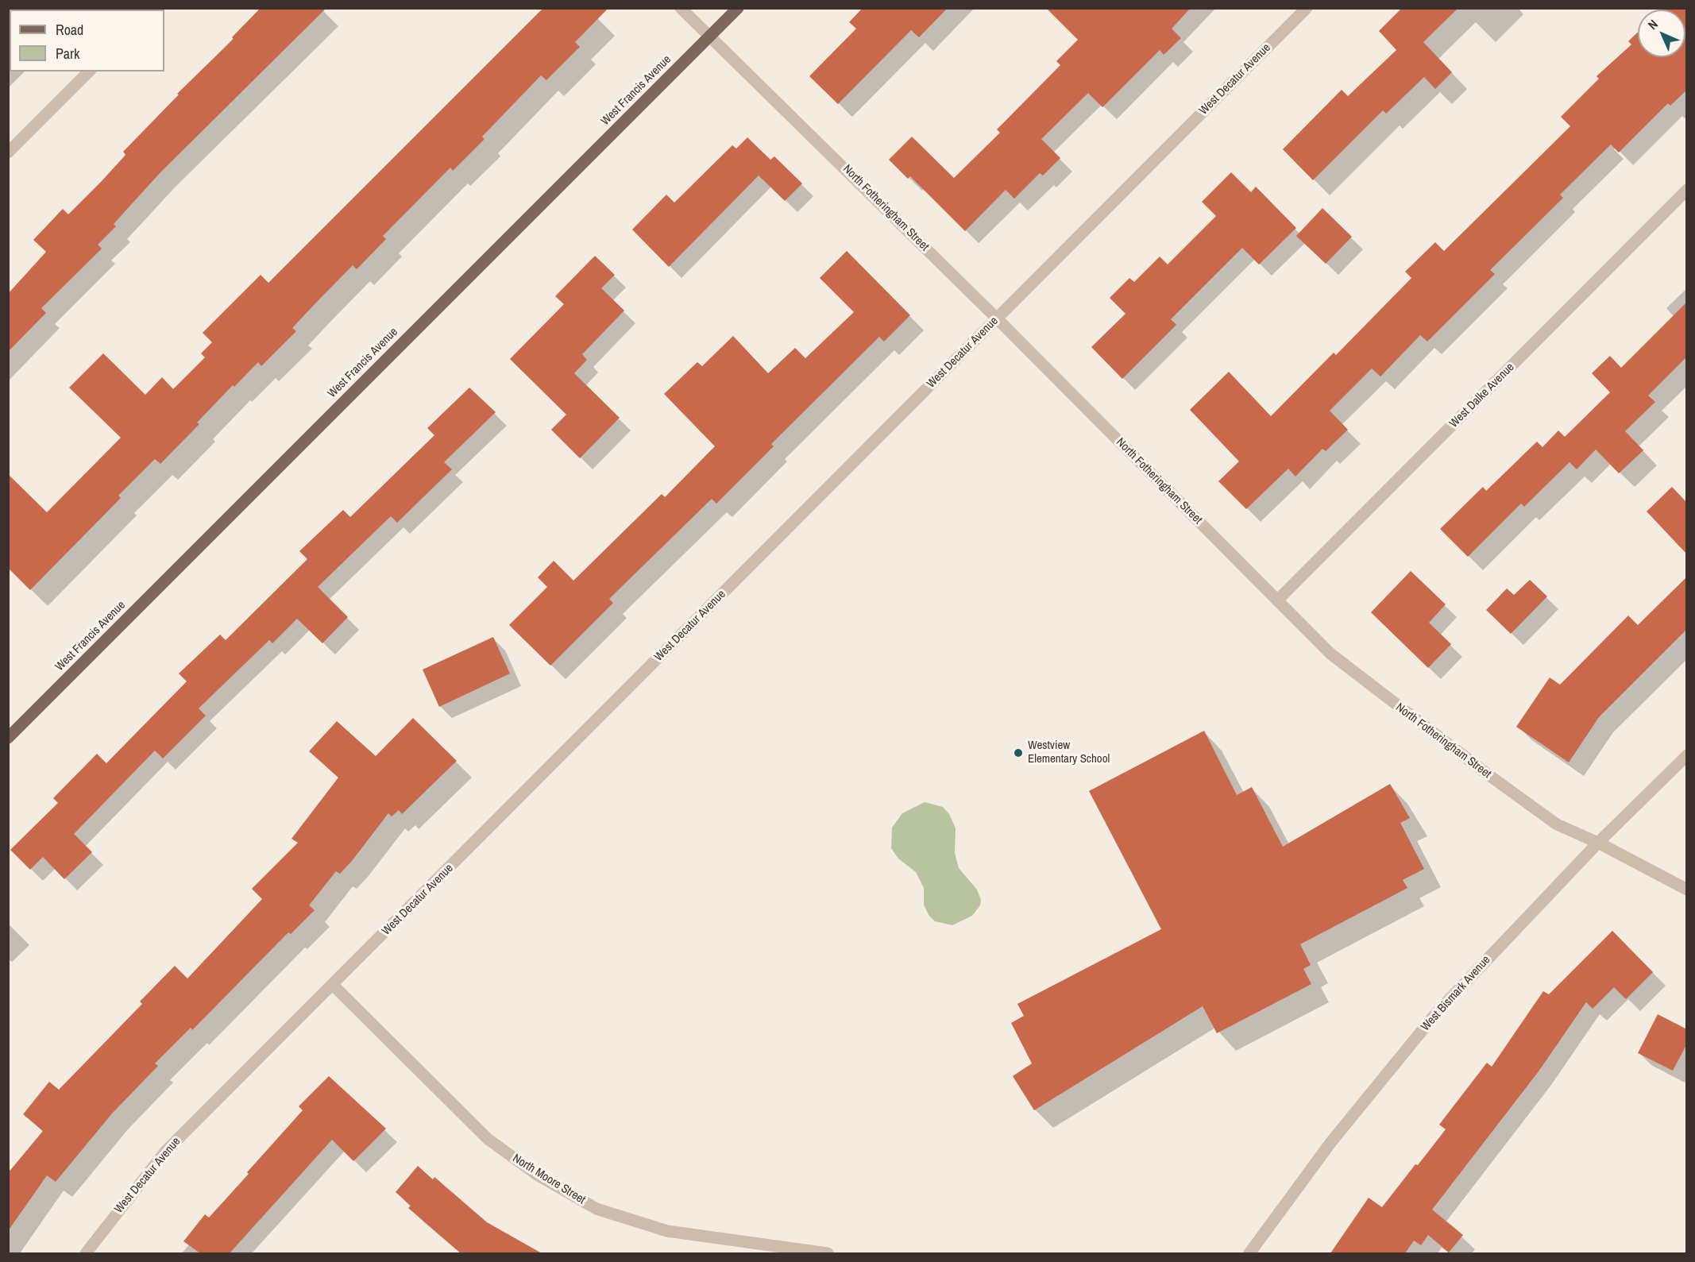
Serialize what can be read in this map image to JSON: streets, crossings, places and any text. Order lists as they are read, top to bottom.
{
  "streets": {
    "main road": ["West Francis Avenue"],
    "street": [
      "West Decatur Avenue",
      "North Fotheringham Street",
      "West Dalke Avenue",
      "West Bismark Avenue",
      "North Moore Street"
    ]
  },
  "crossings": [
    ["West Decatur Avenue", "North Fotheringham Street"],
    ["West Decatur Avenue", "North Moore Street"],
    ["West Francis Avenue", "North Fotheringham Street"],
    ["North Fotheringham Street", "West Dalke Avenue"],
    ["North Fotheringham Street", "West Bismark Avenue"]
  ],
  "places": ["Westview Elementary School"],
  "legend": ["Road", "Park"],
  "north": "top left"
}
